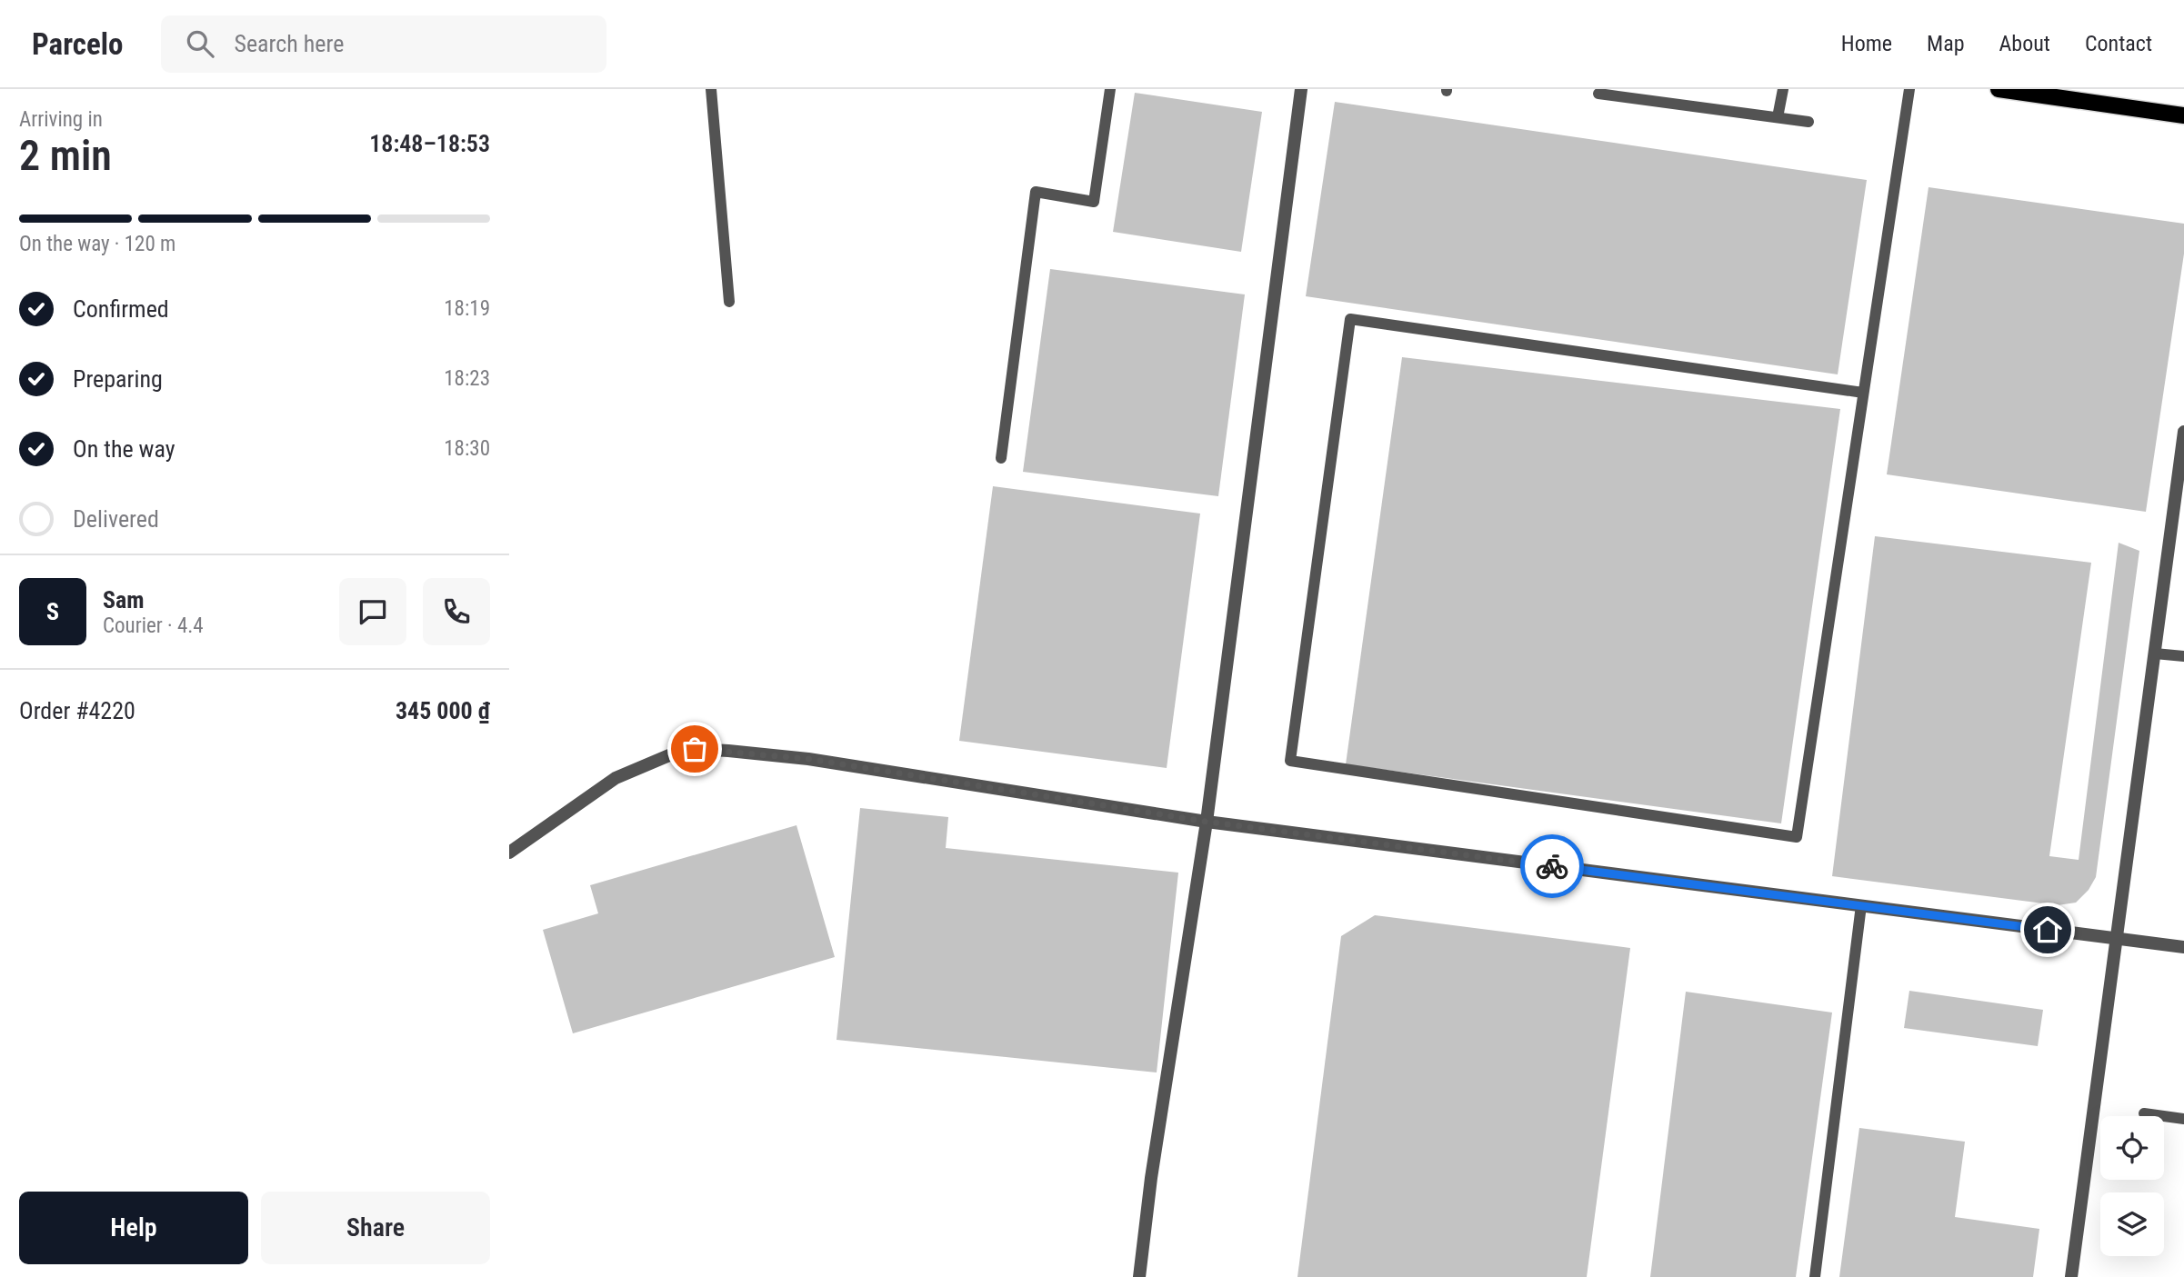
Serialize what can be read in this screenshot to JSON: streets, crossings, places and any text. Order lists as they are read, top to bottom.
{
  "page": {
    "header": "Parcelo",
    "search": "Search here",
    "nav": [
      "Home",
      "Map",
      "About",
      "Contact"
    ],
    "heading": ["2 min", "Arriving in", "18:48–18:53"],
    "panel": [
      "Sam",
      "Courier · 4.4",
      "Order #4220",
      "345 000 ₫"
    ],
    "bar": "On the way · 120 m",
    "list": [
      ["Confirmed", "18:19"],
      ["Preparing", "18:23"],
      ["On the way", "18:30"],
      "Delivered"
    ],
    "round": "S",
    "buttons": ["Help", "Share"]
  }
}
